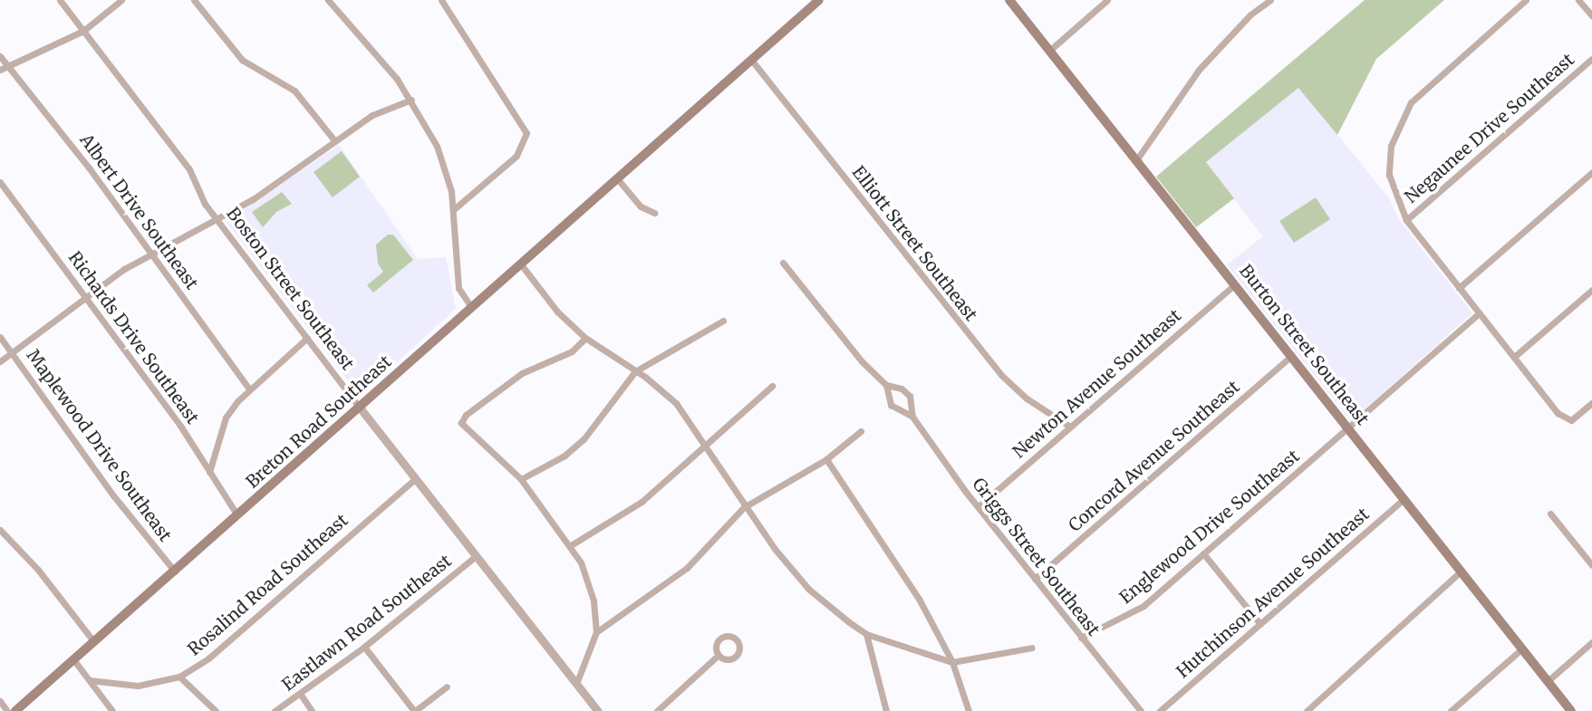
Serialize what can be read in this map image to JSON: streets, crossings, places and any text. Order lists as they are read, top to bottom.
{
  "streets": {
    "main road": ["Burton Street Southeast", "Breton Road Southeast"],
    "street": [
      "Negaunee Drive Southeast",
      "Albert Drive Southeast",
      "Elliott Street Southeast",
      "Boston Street Southeast",
      "Richards Drive Southeast",
      "Newton Avenue Southeast",
      "Maplewood Drive Southeast",
      "Concord Avenue Southeast",
      "Englewood Drive Southeast",
      "Griggs Street Southeast",
      "Rosalind Road Southeast",
      "Hutchinson Avenue Southeast",
      "Eastlawn Road Southeast"
    ]
  },
  "crossings": [
    ["Elliott Street Southeast", "Newton Avenue Southeast"],
    ["Elliott Street Southeast", "Breton Road Southeast"],
    ["Boston Street Southeast", "Breton Road Southeast"],
    ["Boston Street Southeast", "Rosalind Road Southeast"],
    ["Boston Street Southeast", "Eastlawn Road Southeast"],
    ["Richards Drive Southeast", "Breton Road Southeast"],
    ["Burton Street Southeast", "Newton Avenue Southeast"],
    ["Burton Street Southeast", "Concord Avenue Southeast"],
    ["Burton Street Southeast", "Englewood Drive Southeast"],
    ["Burton Street Southeast", "Hutchinson Avenue Southeast"],
    ["Newton Avenue Southeast", "Griggs Street Southeast"],
    ["Breton Road Southeast", "Maplewood Drive Southeast"],
    ["Concord Avenue Southeast", "Griggs Street Southeast"],
    ["Englewood Drive Southeast", "Griggs Street Southeast"]
  ]
}
